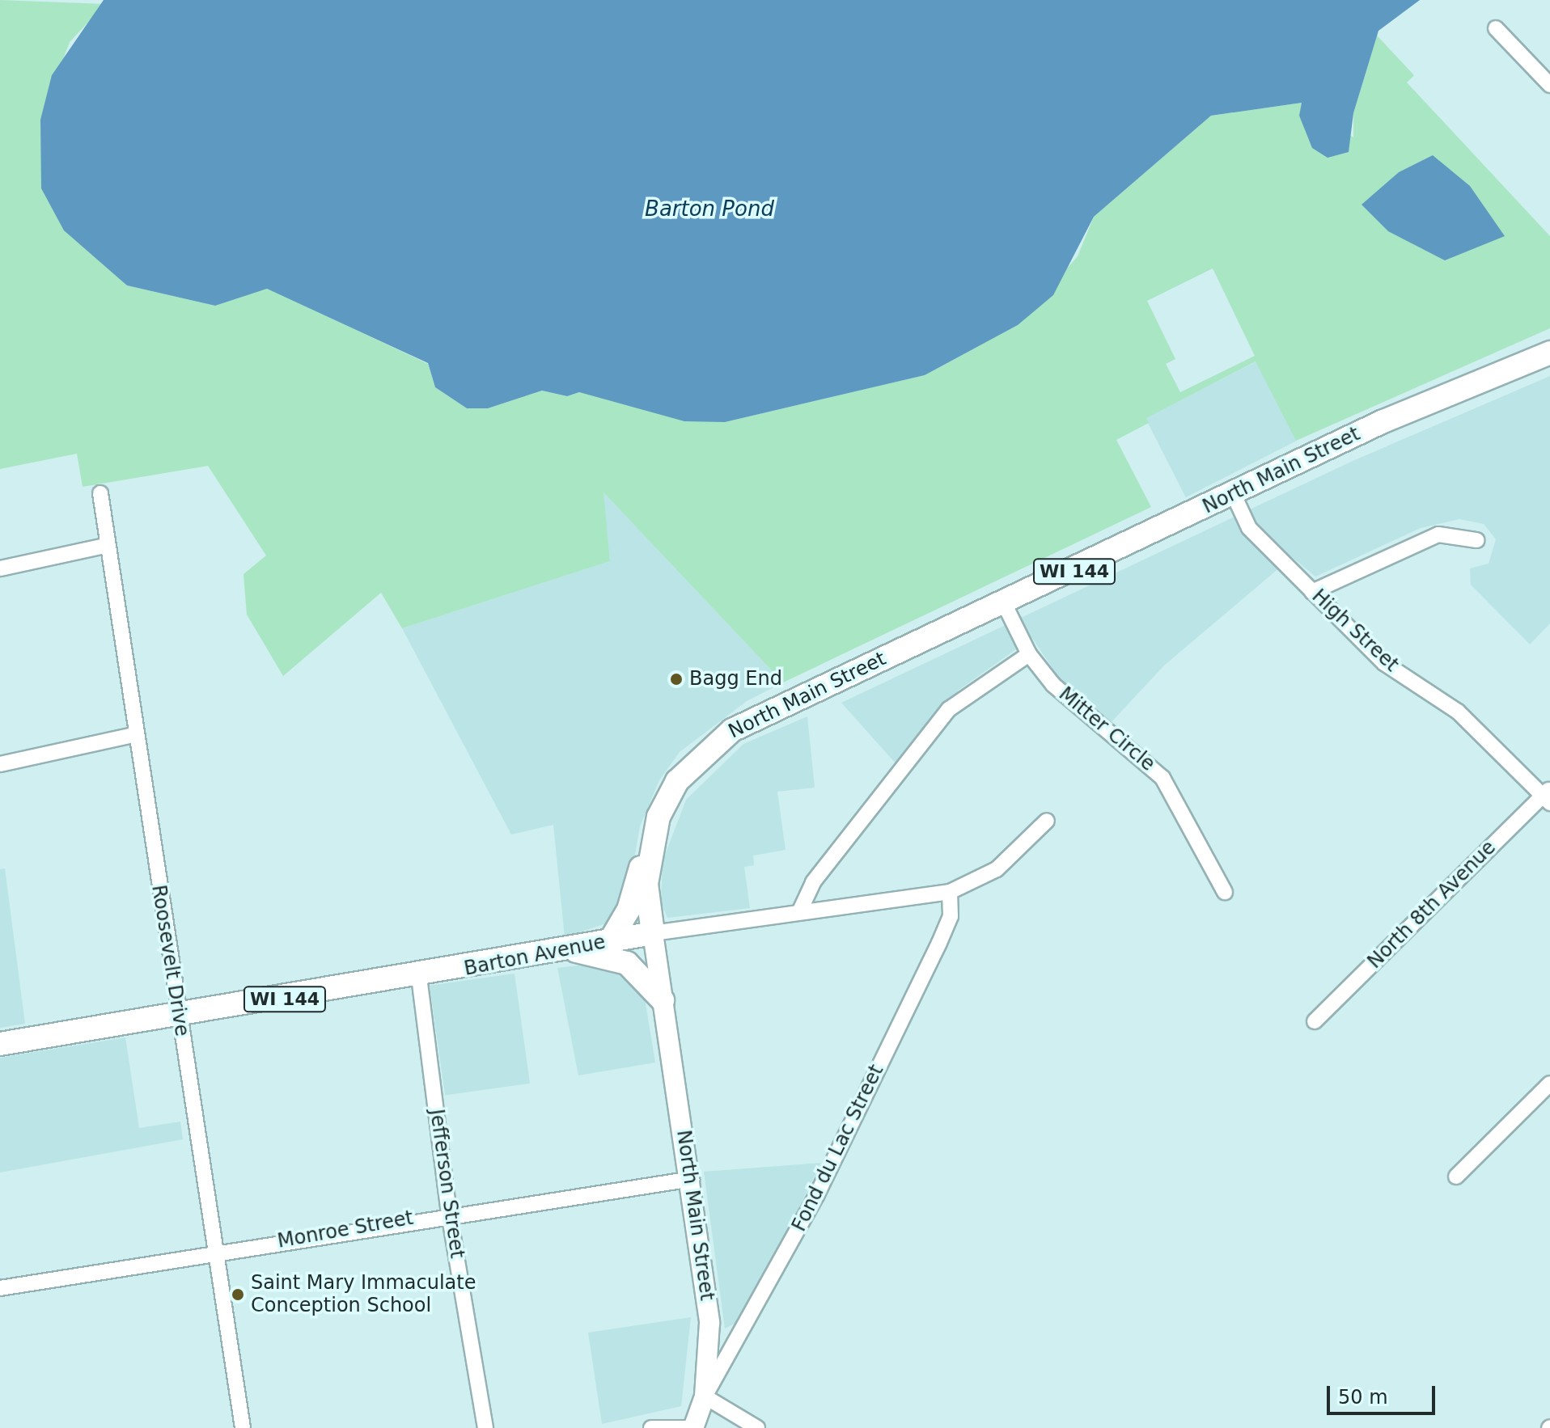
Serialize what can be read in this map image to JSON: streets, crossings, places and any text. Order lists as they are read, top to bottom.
{
  "streets": {
    "main road": ["North Main Street", "WI 144", "Barton Avenue"],
    "street": [
      "High Street",
      "Mitter Circle",
      "North 8th Avenue",
      "Roosevelt Drive",
      "Fond du Lac Street",
      "Jefferson Street",
      "Monroe Street"
    ]
  },
  "crossings": [
    ["North Main Street", "High Street"],
    ["North Main Street", "Mitter Circle"],
    ["North Main Street", "Barton Avenue"],
    ["North Main Street", "Fond du Lac Street"],
    ["North Main Street", "Monroe Street"],
    ["High Street", "North 8th Avenue"],
    ["Barton Avenue", "Roosevelt Drive"],
    ["Barton Avenue", "Fond du Lac Street"],
    ["Barton Avenue", "Jefferson Street"],
    ["Roosevelt Drive", "Monroe Street"],
    ["Jefferson Street", "Monroe Street"]
  ],
  "water": ["Barton Pond"],
  "places": ["Bagg End", "Saint Mary Immaculate Conception School"],
  "scale_bar": "50 m"
}
